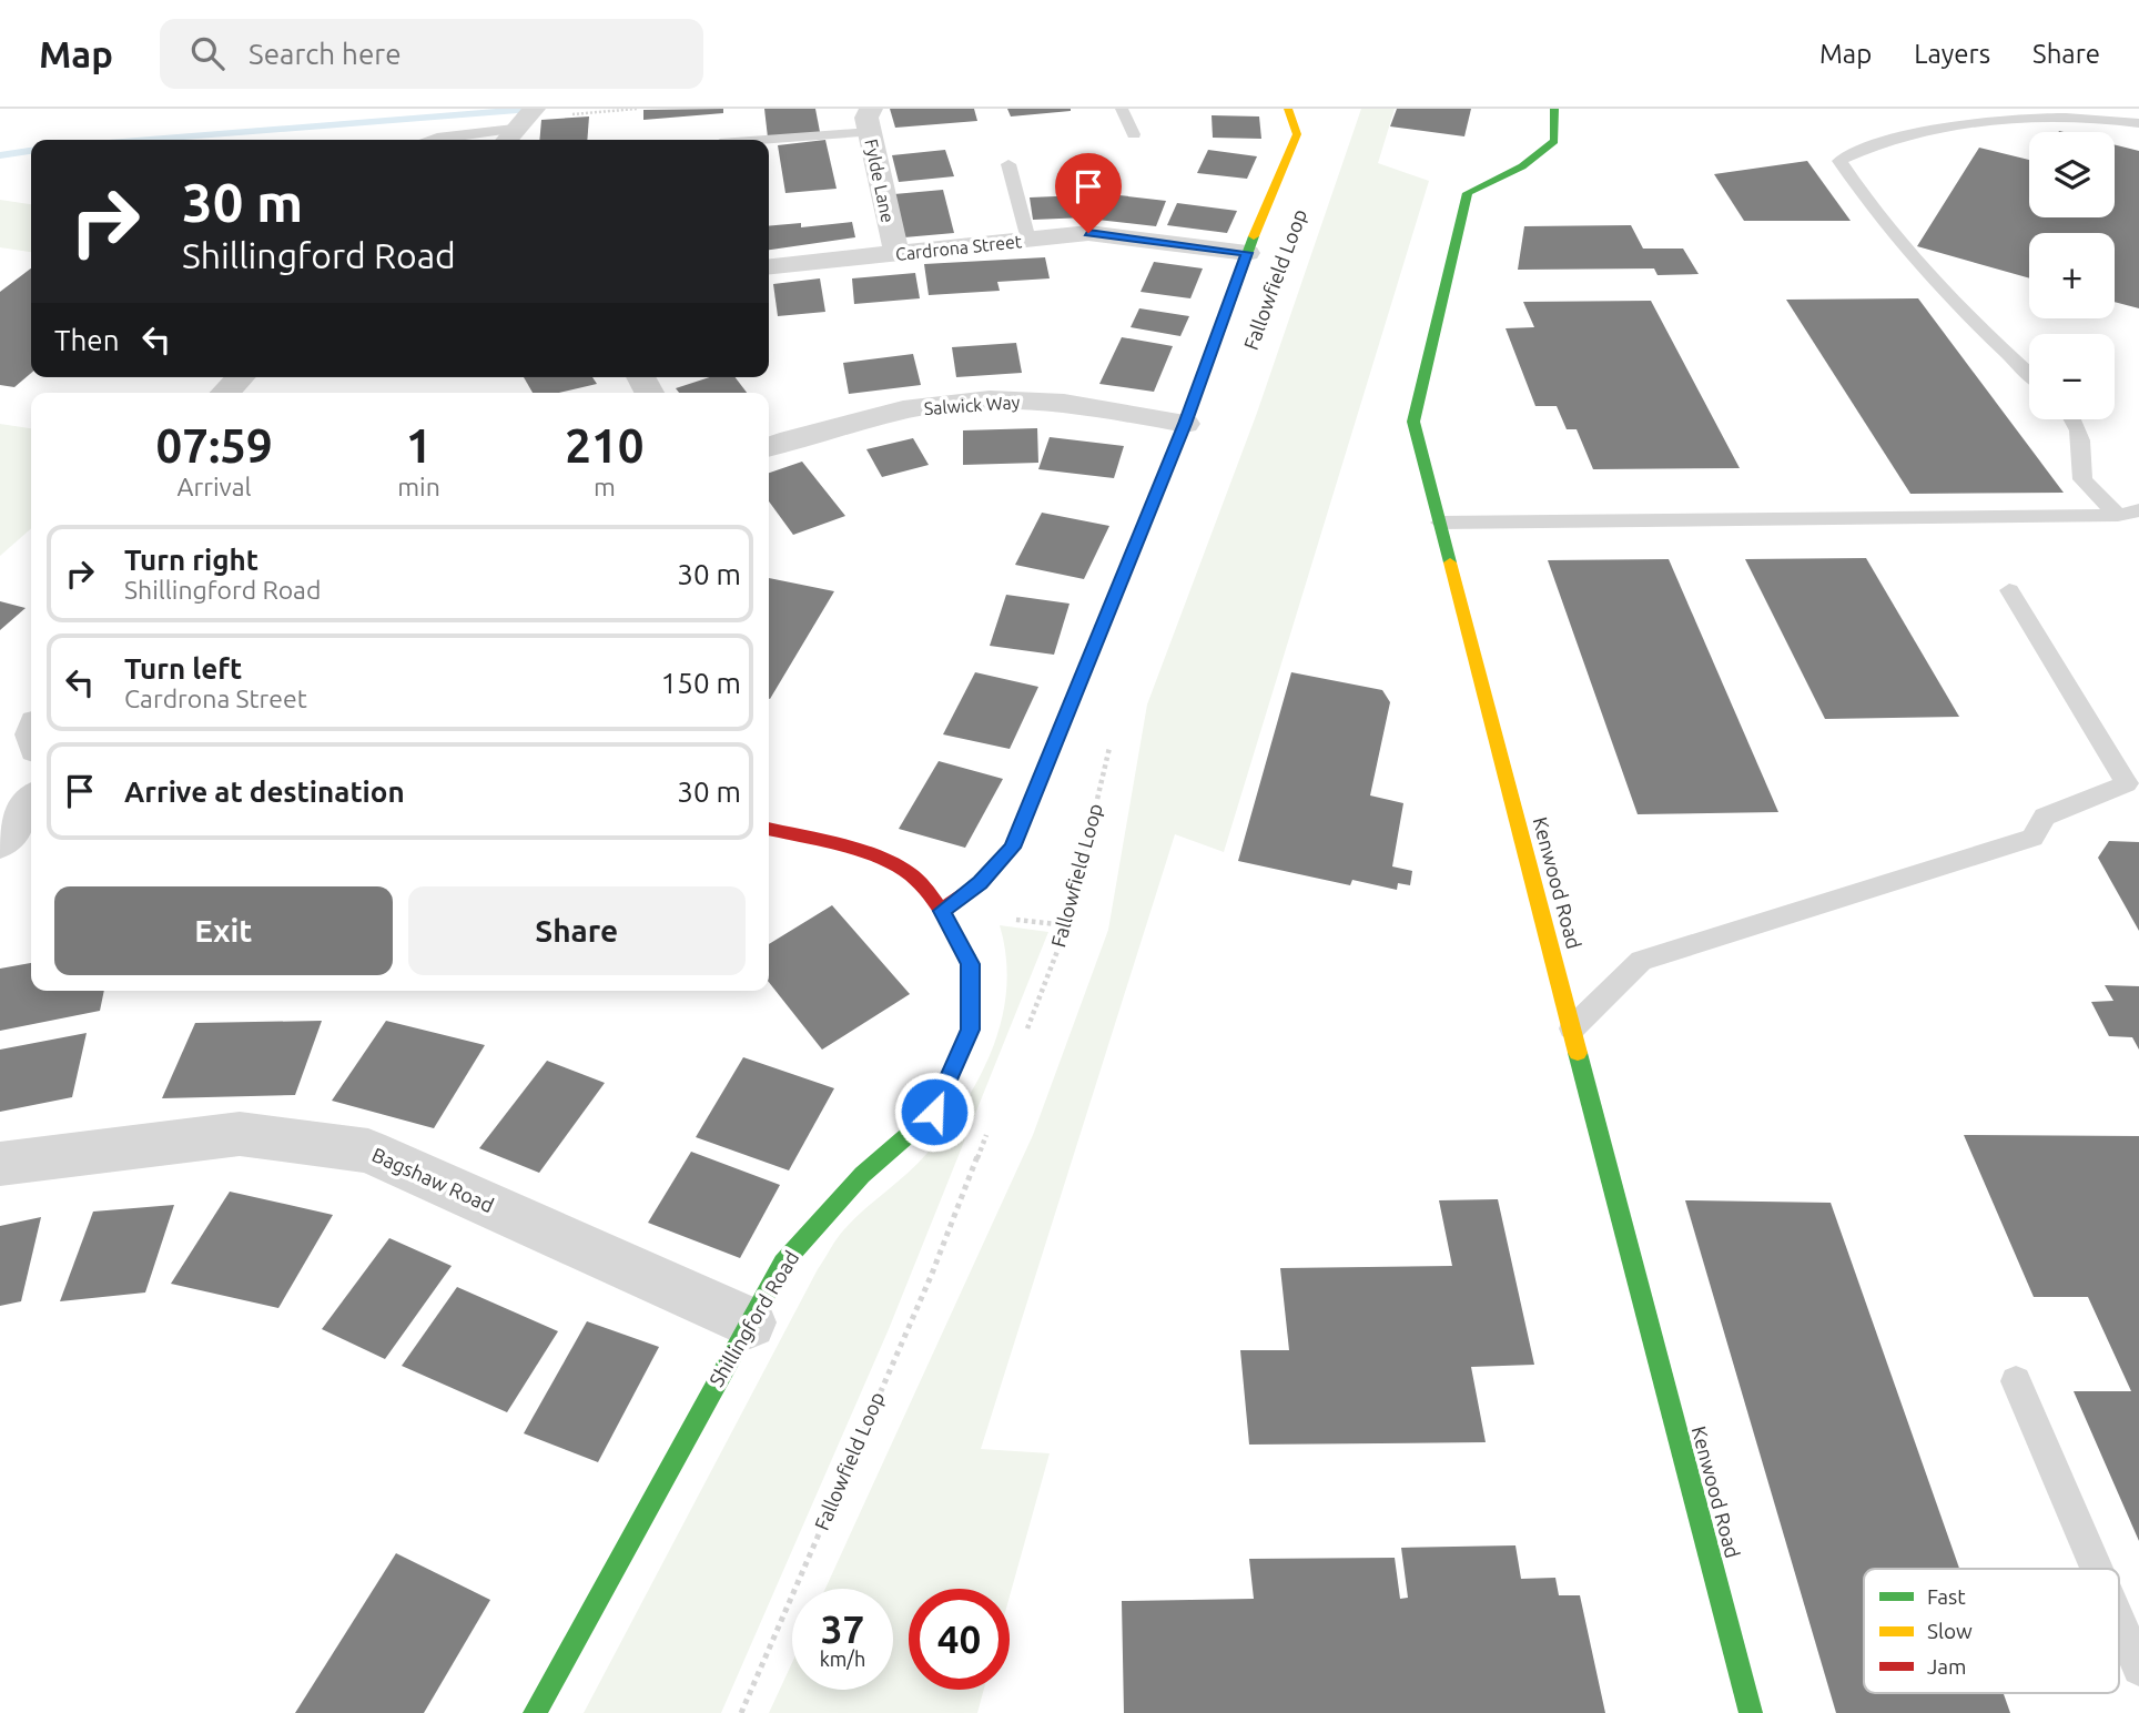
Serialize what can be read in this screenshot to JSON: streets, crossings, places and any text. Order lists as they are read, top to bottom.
{
  "streets": {
    "street": [
      "Fylde Lane",
      "Cardrona Street",
      "Salwick Way",
      "Kenwood Road",
      "Bagshaw Road",
      "Shillingford Road"
    ],
    "path": ["Fallowfield Loop"]
  },
  "crossings": [
    ["Fylde Lane", "Cardrona Street"],
    ["Bagshaw Road", "Shillingford Road"]
  ],
  "legend": ["Fast", "Slow", "Jam"],
  "page": {
    "header": "Map",
    "search": "Search here",
    "nav": ["Map", "Layers", "Share"],
    "map_buttons": ["+", "−"],
    "turn": ["30 m", "Shillingford Road"],
    "then": "Then",
    "eta": [
      "07:59",
      "Arrival",
      "1",
      "min",
      "210",
      "m"
    ],
    "list": [
      {
        "name": "Turn right",
        "note": "Shillingford Road",
        "value": "30 m"
      },
      {
        "name": "Turn left",
        "note": "Cardrona Street",
        "value": "150 m"
      },
      {
        "name": "Arrive at destination",
        "value": "30 m"
      }
    ],
    "buttons": ["Exit", "Share"],
    "speed": "37 km/h",
    "limit": "40"
  }
}
